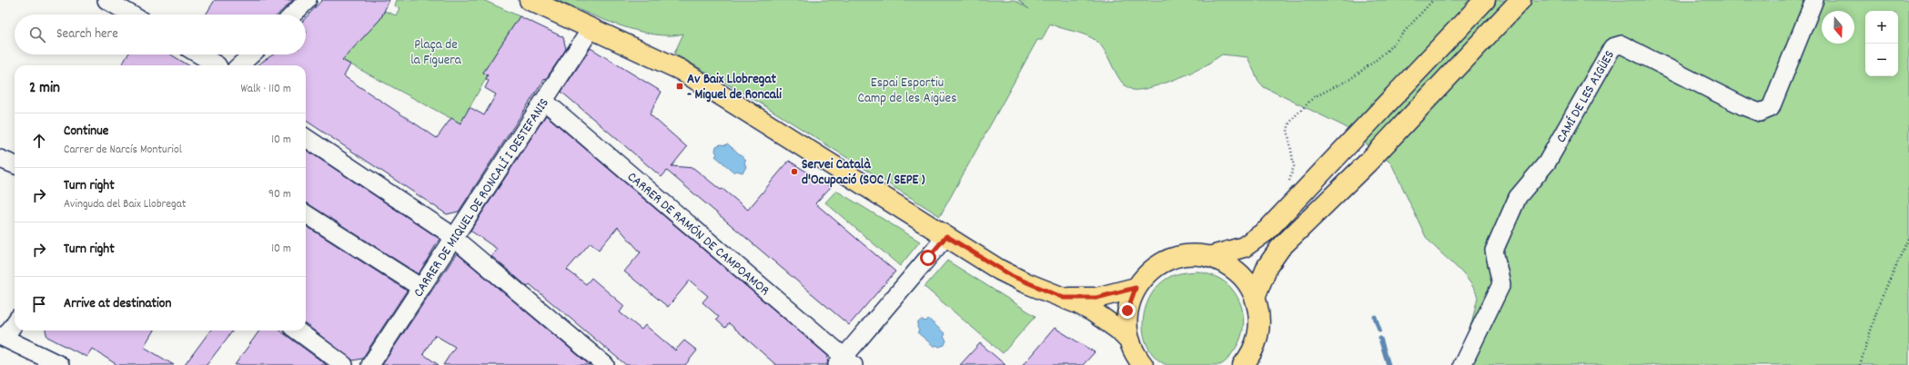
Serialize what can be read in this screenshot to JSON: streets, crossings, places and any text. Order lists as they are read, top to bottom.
{
  "streets": {
    "street": ["CAMÍ DE LES AIGÜES", "CARRER DE MIQUEL DE RONCALÍ I DESTEFANIS", "CARRER DE RAMÓN DE CAMPOAMOR"]
  },
  "crossings": [
    ["CARRER DE MIQUEL DE RONCALÍ I DESTEFANIS", "CARRER DE RAMÓN DE CAMPOAMOR"]
  ],
  "parks": ["Plaça de la Figuera", "Espai Esportiu Camp de les Aigües"],
  "places": {
    "transit": ["Av Baix Llobregat - Miguel de Roncali"],
    "other": ["Servei Català d'Ocupació (SOC / SEPE )"]
  },
  "north": "bottom",
  "page": {
    "map_buttons": ["+", "−"],
    "search": "Search here",
    "heading": ["2 min", "Walk · 110 m"],
    "list": [
      ["Continue", "Carrer de Narcís Monturiol", "10 m"],
      ["Turn right", "Avinguda del Baix Llobregat", "90 m"],
      ["Turn right", "10 m"],
      "Arrive at destination"
    ]
  }
}
